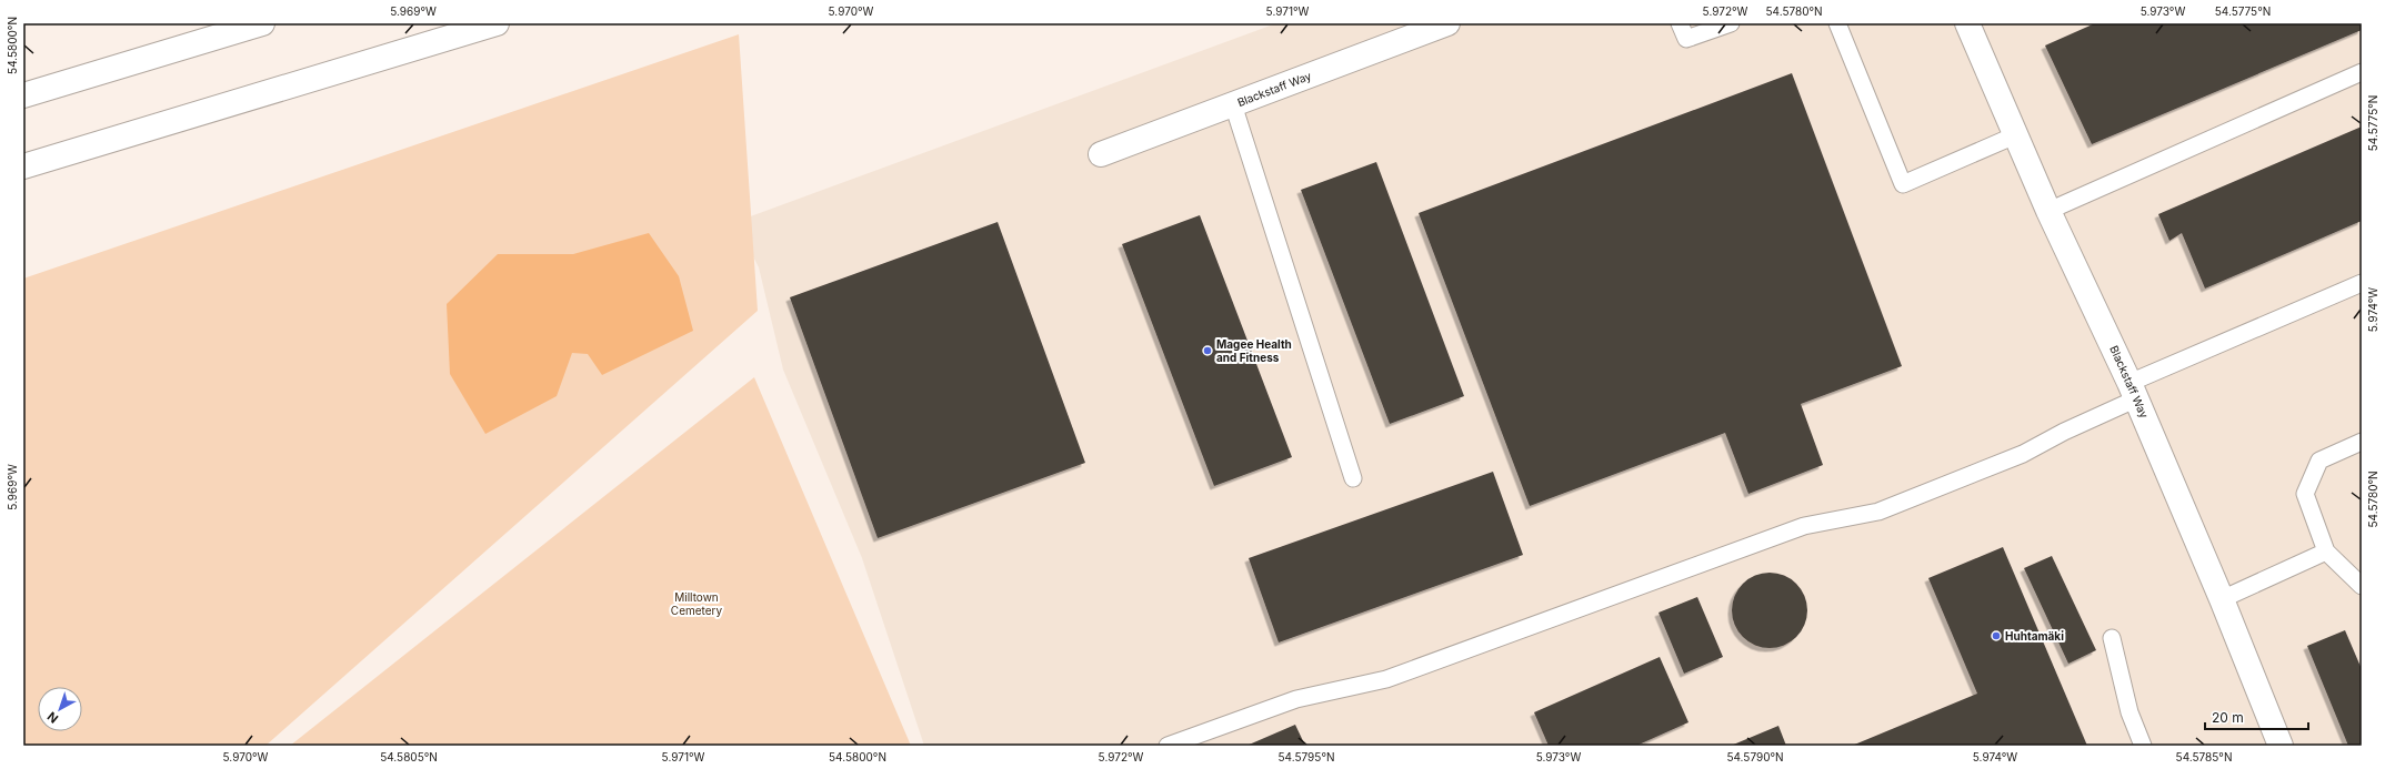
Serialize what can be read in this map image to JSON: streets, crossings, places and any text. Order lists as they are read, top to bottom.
{
  "streets": {
    "main road": ["Blackstaff Way"]
  },
  "parks": ["Milltown Cemetery"],
  "places": ["Magee Health and Fitness", "Huhtamäki"],
  "scale_bar": "20 m",
  "north": "bottom left",
  "coordinates": [
    "5.969°W",
    "5.970°W",
    "5.971°W",
    "5.972°W",
    "54.5780°N",
    "5.973°W",
    "54.5775°N",
    "54.5800°N",
    "5.974°W",
    "54.5805°N",
    "54.5795°N",
    "54.5790°N",
    "54.5785°N"
  ]
}
